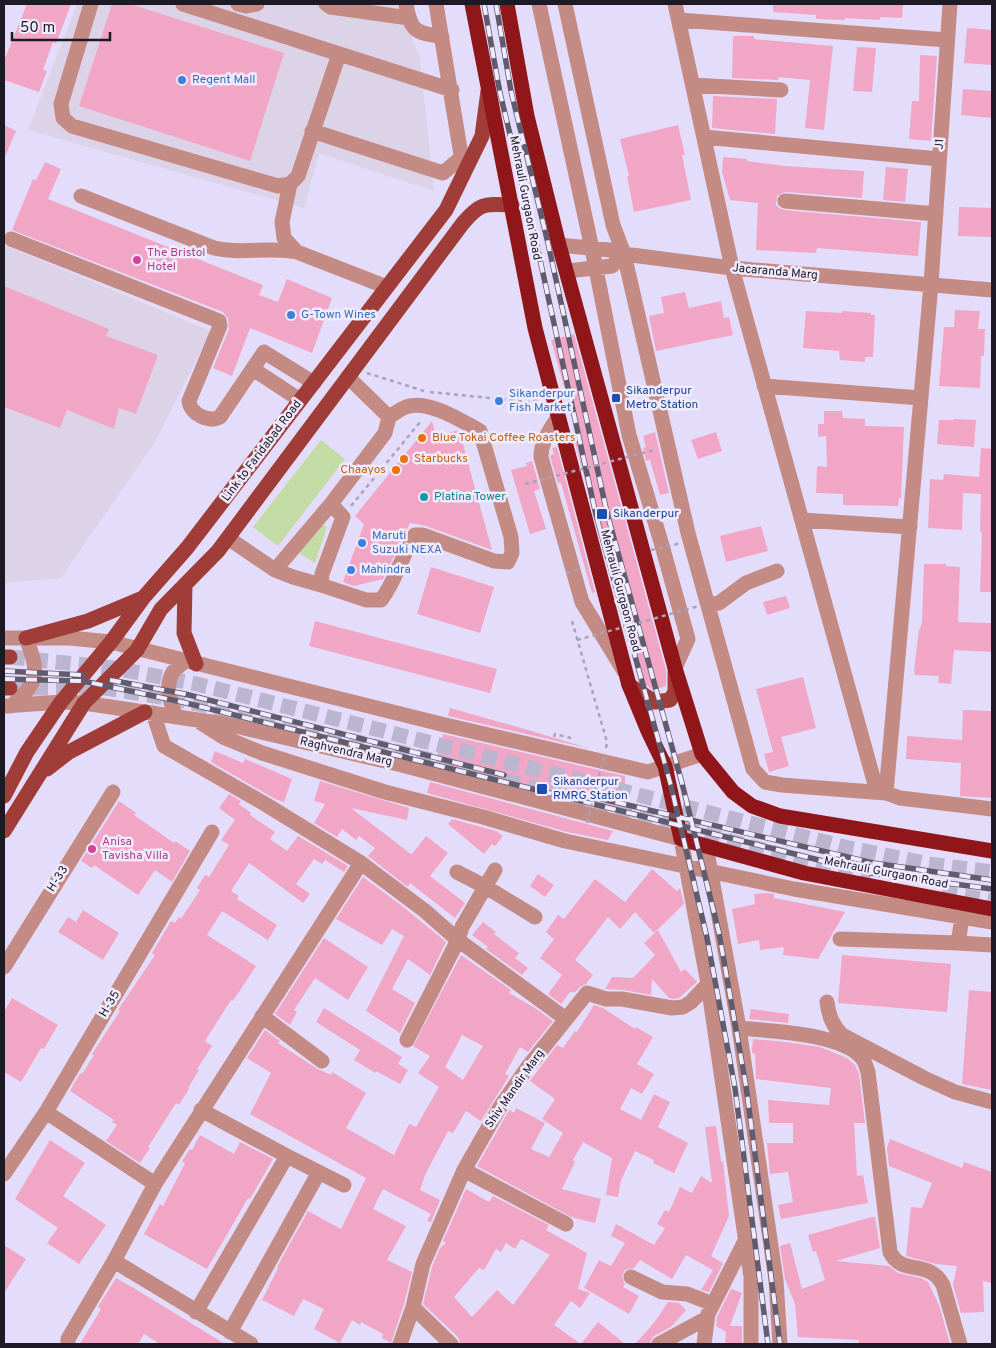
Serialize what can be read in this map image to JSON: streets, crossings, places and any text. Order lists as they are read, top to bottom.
{
  "streets": {
    "highway": ["Mehrauli Gurgaon Road"],
    "main road": ["Link to Faridabad Road"],
    "street": [
      "J1",
      "Jacaranda Marg",
      "Raghvendra Marg",
      "H-33",
      "H-35",
      "Shiv Mandir Marg"
    ]
  },
  "crossings": [
    ["J1", "Jacaranda Marg"],
    ["Mehrauli Gurgaon Road", "Jacaranda Marg"],
    ["Mehrauli Gurgaon Road", "Link to Faridabad Road"],
    ["Mehrauli Gurgaon Road", "Raghvendra Marg"],
    ["Link to Faridabad Road", "Raghvendra Marg"]
  ],
  "places": {
    "other": [
      "Regent Mall",
      "The Bristol Hotel",
      "G-Town Wines",
      "Sikanderpur Fish Market",
      "Blue Tokai Coffee Roasters",
      "Starbucks",
      "Chaayos",
      "Platina Tower",
      "Maruti Suzuki NEXA",
      "Mahindra",
      "Anisa Tavisha Villa"
    ],
    "transit": ["Sikanderpur Metro Station", "Sikanderpur", "Sikanderpur RMRG Station"]
  },
  "scale_bar": "50 m"
}
